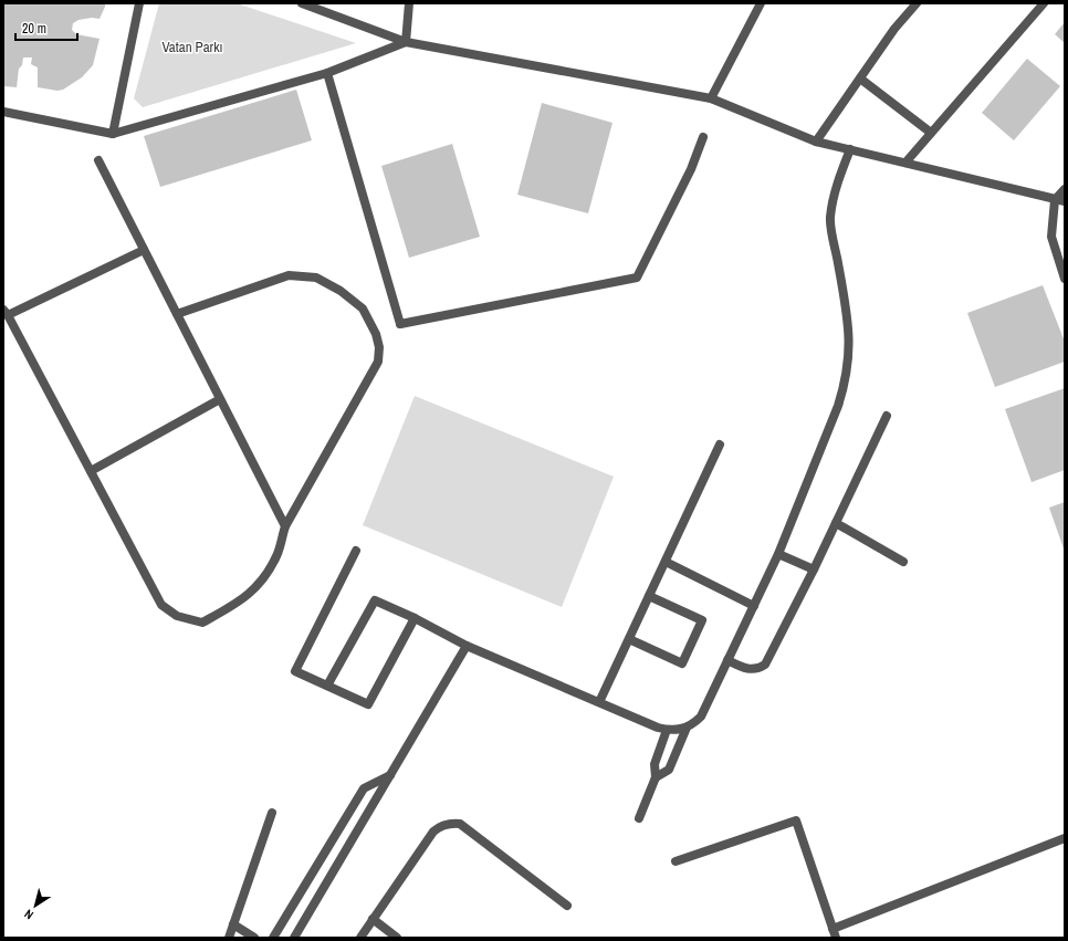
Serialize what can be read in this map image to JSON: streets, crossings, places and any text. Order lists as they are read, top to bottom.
{
  "parks": ["Vatan Parkı"],
  "scale_bar": "20 m",
  "north": "bottom left"
}
